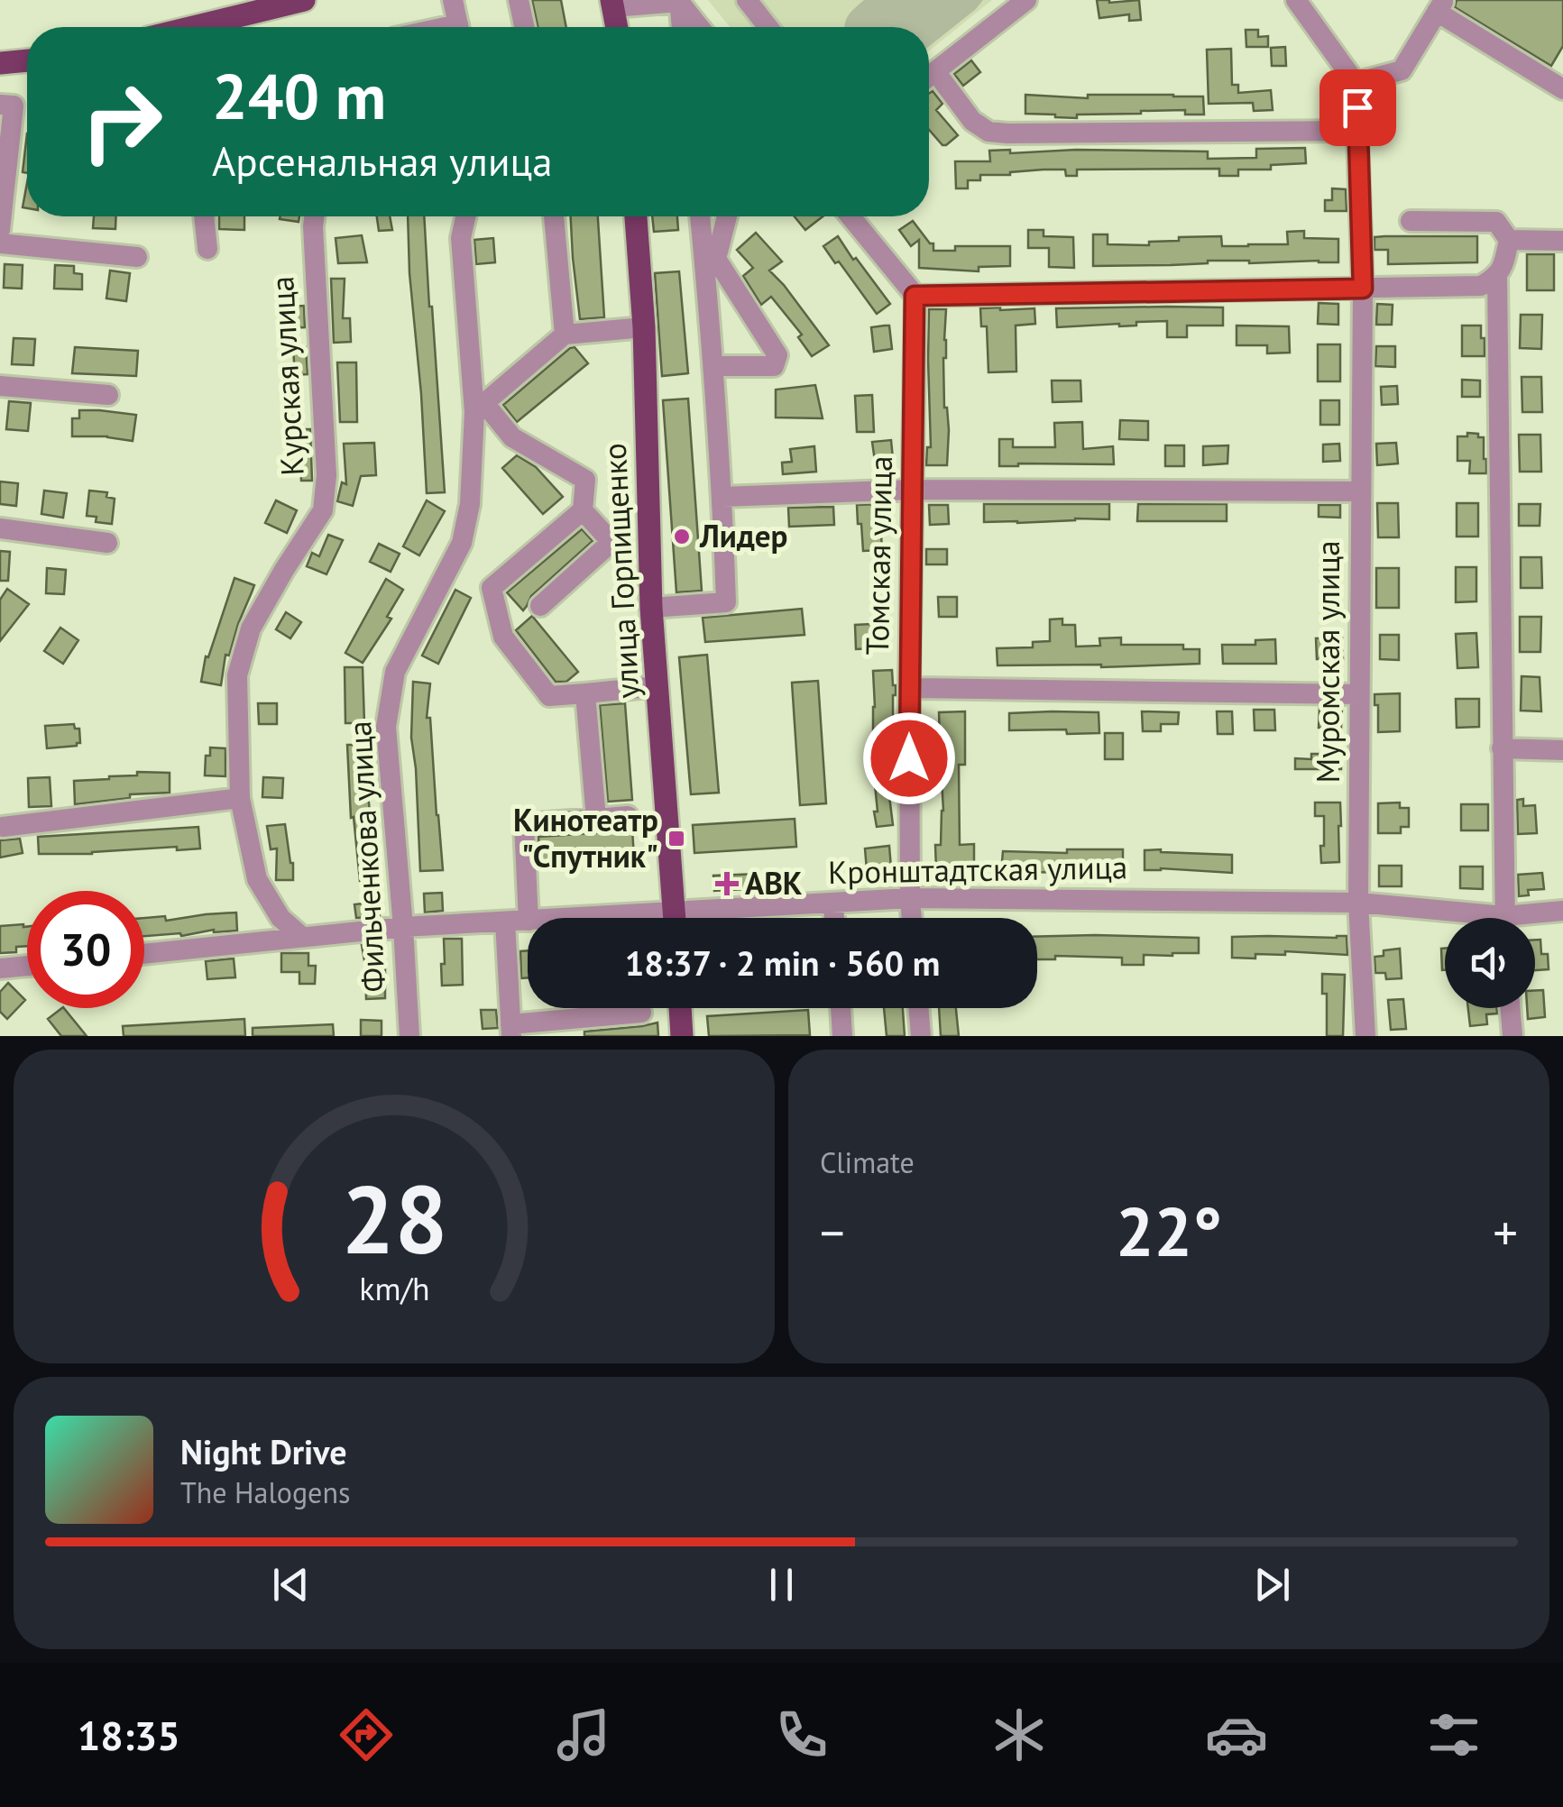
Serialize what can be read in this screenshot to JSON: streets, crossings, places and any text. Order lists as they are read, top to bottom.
{
  "streets": {
    "main road": ["улица Горпищенко"],
    "street": [
      "Курская улица",
      "Томская улица",
      "Муромская улица",
      "Фильченкова улица",
      "Кронштадтская улица"
    ]
  },
  "crossings": [
    ["Курская улица", "Кронштадтская улица"],
    ["Томская улица", "Кронштадтская улица"],
    ["Муромская улица", "Кронштадтская улица"],
    ["Фильченкова улица", "Кронштадтская улица"]
  ],
  "places": {
    "other": ["Лидер"],
    "transit": ["Кинотеатр \"Спутник\""],
    "health": ["АВК"]
  },
  "page": {
    "turn": ["240 m", "Арсенальная улица"],
    "limit": "30",
    "trip": "18:37 · 2 min · 560 m",
    "tile": "Climate",
    "heat": ["−", "22°", "+"],
    "song": ["Night Drive", "The Halogens"],
    "tabs": "18:35",
    "gauge": ["28", "km/h"]
  }
}
